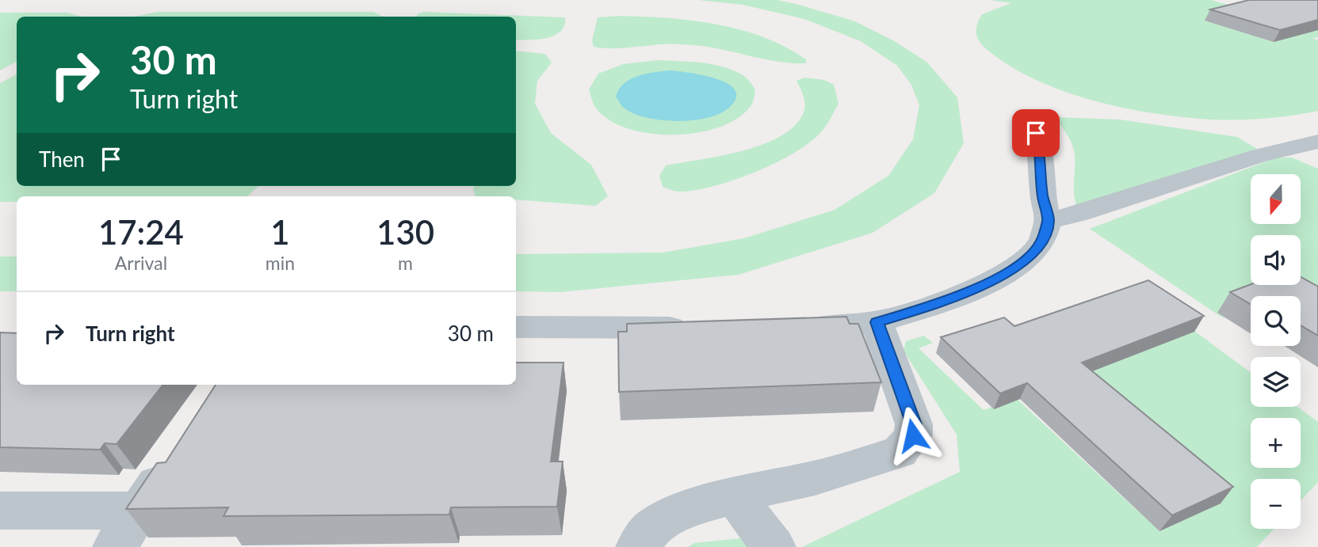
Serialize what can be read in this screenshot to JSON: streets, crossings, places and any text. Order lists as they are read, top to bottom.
{
  "north": "bottom",
  "page": {
    "turn": ["30 m", "Turn right"],
    "then": "Then",
    "map_buttons": ["+", "−"],
    "eta": [
      "17:24",
      "Arrival",
      "1",
      "min",
      "130",
      "m"
    ],
    "list": [
      {
        "name": "Turn right",
        "value": "30 m"
      }
    ]
  }
}
